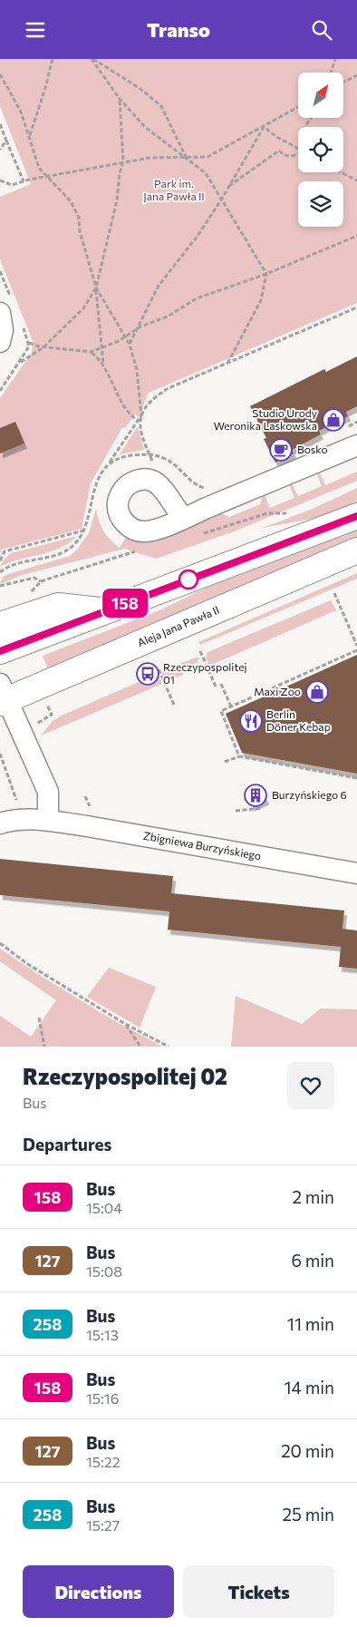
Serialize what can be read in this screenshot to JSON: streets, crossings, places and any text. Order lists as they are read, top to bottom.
{
  "streets": {
    "main road": ["Aleja Jana Pawła II"],
    "street": ["Zbigniewa Burzyńskiego"]
  },
  "parks": ["Park im. Jana Pawła II"],
  "places": {
    "shop": ["Studio Urody Weronika Laskowska", "Maxi Zoo"],
    "cafe": ["Bosko"],
    "bus stop": ["Rzeczypospolitej 01"],
    "restaurant": ["Berlin Döner Kebap"],
    "building": ["Burzyńskiego 6"]
  },
  "lines": ["bus line 158"],
  "north": "top right",
  "page": {
    "header": "Transo",
    "on_map": "158",
    "heading": [
      ["Rzeczypospolitej 02", "Bus"],
      "Departures"
    ],
    "list": [
      {
        "mark": "158",
        "name": "Bus",
        "note": "15:04",
        "value": "2 min"
      },
      {
        "mark": "127",
        "name": "Bus",
        "note": "15:08",
        "value": "6 min"
      },
      {
        "mark": "258",
        "name": "Bus",
        "note": "15:13",
        "value": "11 min"
      },
      {
        "mark": "158",
        "name": "Bus",
        "note": "15:16",
        "value": "14 min"
      },
      {
        "mark": "127",
        "name": "Bus",
        "note": "15:22",
        "value": "20 min"
      },
      {
        "mark": "258",
        "name": "Bus",
        "note": "15:27",
        "value": "25 min"
      }
    ],
    "buttons": ["Directions", "Tickets"]
  }
}
